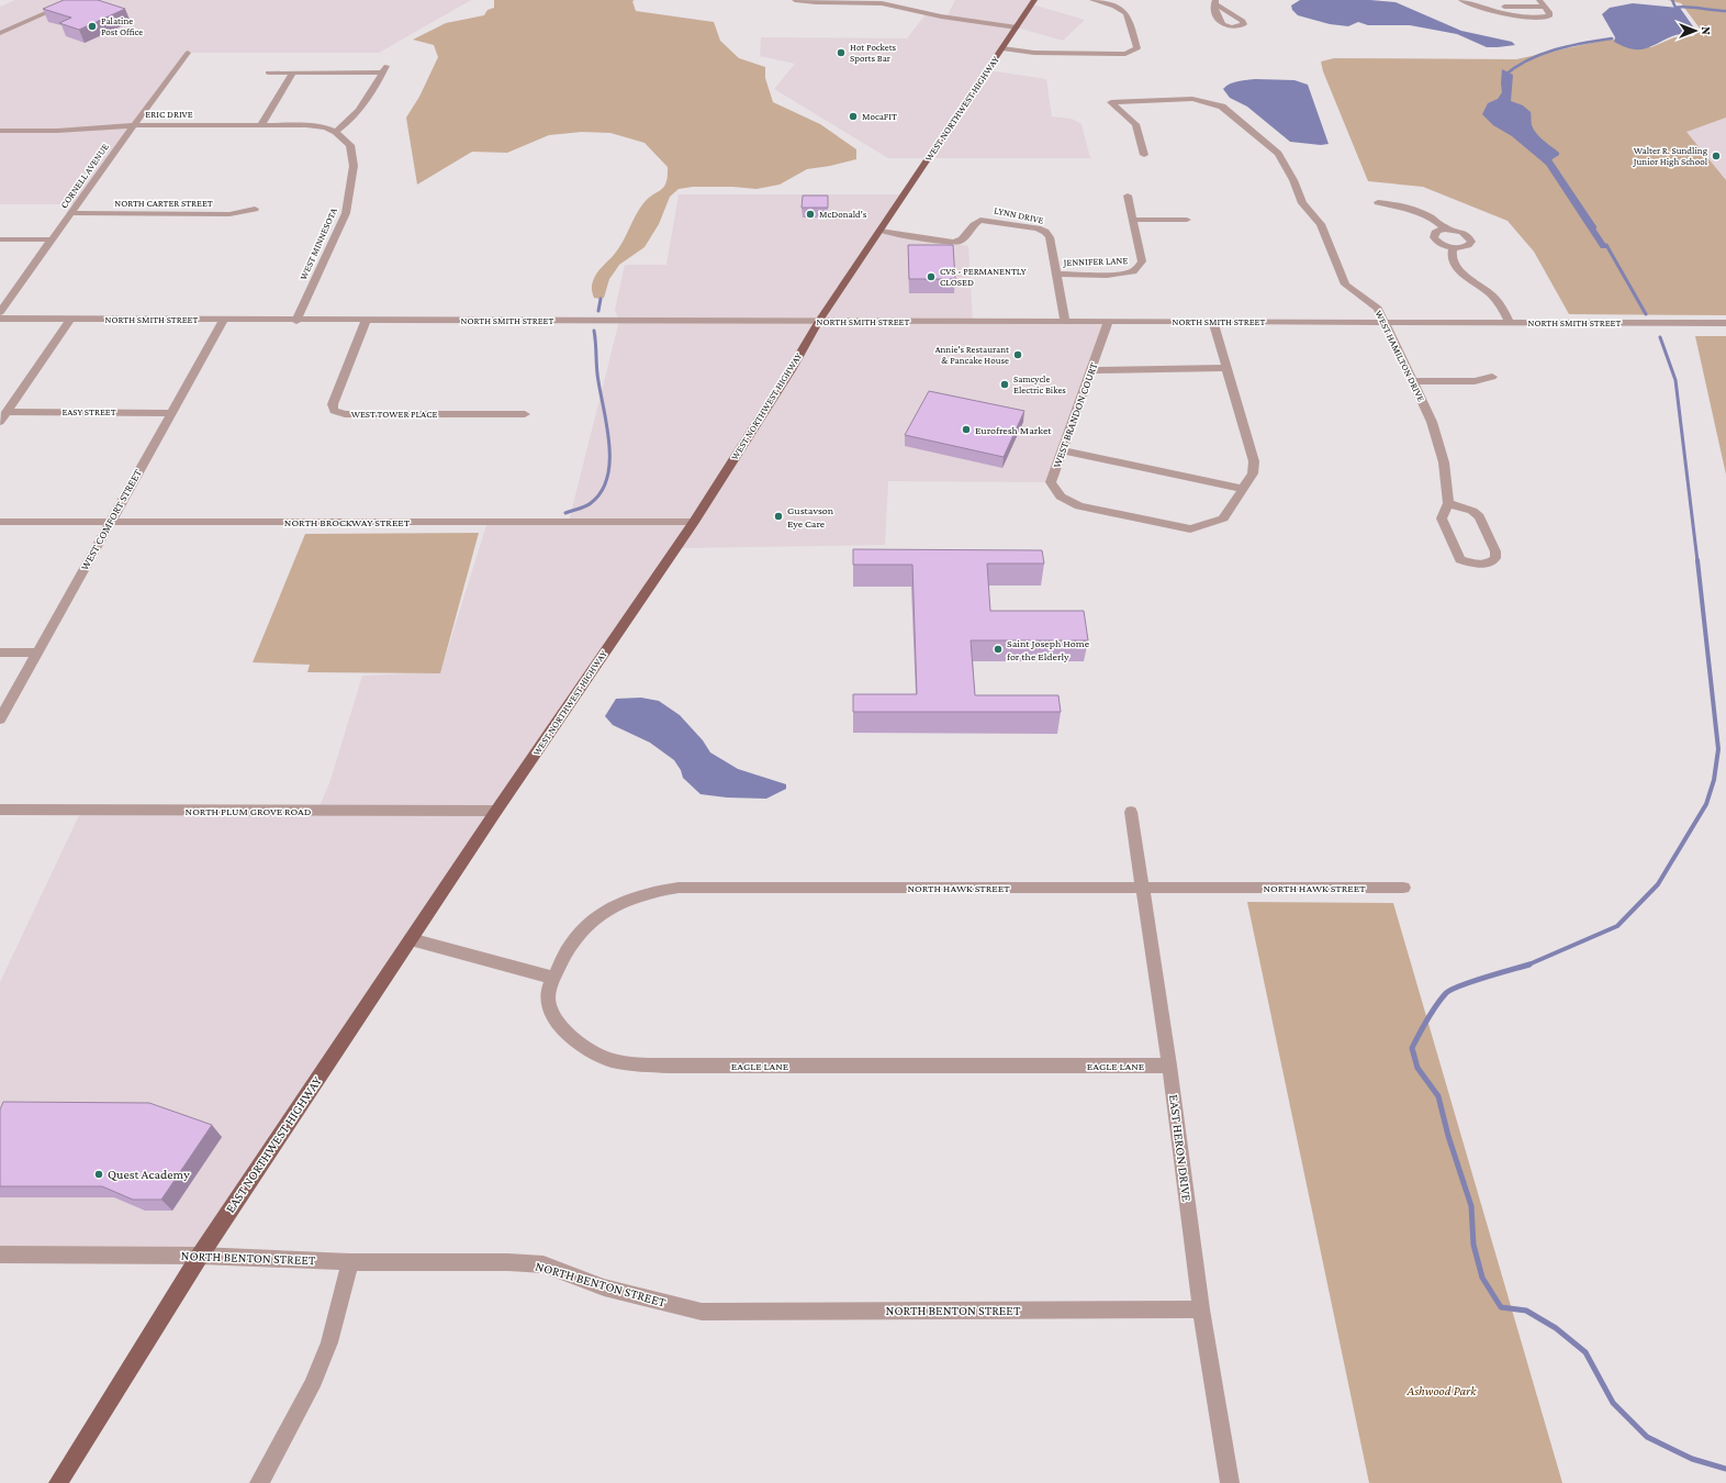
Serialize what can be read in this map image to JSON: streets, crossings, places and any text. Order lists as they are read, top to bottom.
{
  "streets": {
    "main road": ["WEST NORTHWEST HIGHWAY", "EAST NORTHWEST HIGHWAY"],
    "street": [
      "ERIC DRIVE",
      "CORNELL AVENUE",
      "NORTH CARTER STREET",
      "LYNN DRIVE",
      "WEST MINNESOTA",
      "JENNIFER LANE",
      "NORTH SMITH STREET",
      "WEST HAMILTON DRIVE",
      "EASY STREET",
      "WEST TOWER PLACE",
      "WEST BRANDON COURT",
      "WEST COMFORT STREET",
      "NORTH BROCKWAY STREET",
      "NORTH PLUM GROVE ROAD",
      "NORTH HAWK STREET",
      "EAGLE LANE",
      "EAST HERON DRIVE",
      "NORTH BENTON STREET"
    ]
  },
  "crossings": [
    ["WEST NORTHWEST HIGHWAY", "LYNN DRIVE"],
    ["WEST NORTHWEST HIGHWAY", "NORTH SMITH STREET"],
    ["WEST NORTHWEST HIGHWAY", "NORTH BROCKWAY STREET"],
    ["WEST NORTHWEST HIGHWAY", "NORTH PLUM GROVE ROAD"],
    ["WEST NORTHWEST HIGHWAY", "EAST NORTHWEST HIGHWAY"],
    ["ERIC DRIVE", "CORNELL AVENUE"],
    ["ERIC DRIVE", "WEST MINNESOTA"],
    ["CORNELL AVENUE", "NORTH CARTER STREET"],
    ["LYNN DRIVE", "JENNIFER LANE"],
    ["LYNN DRIVE", "NORTH SMITH STREET"],
    ["WEST MINNESOTA", "NORTH SMITH STREET"],
    ["NORTH SMITH STREET", "WEST HAMILTON DRIVE"],
    ["NORTH SMITH STREET", "WEST TOWER PLACE"],
    ["NORTH SMITH STREET", "WEST BRANDON COURT"],
    ["NORTH SMITH STREET", "WEST COMFORT STREET"],
    ["EASY STREET", "WEST COMFORT STREET"],
    ["WEST COMFORT STREET", "NORTH BROCKWAY STREET"],
    ["NORTH PLUM GROVE ROAD", "EAST NORTHWEST HIGHWAY"],
    ["NORTH HAWK STREET", "EAGLE LANE"],
    ["NORTH HAWK STREET", "EAST HERON DRIVE"],
    ["EAGLE LANE", "EAST HERON DRIVE"],
    ["EAST NORTHWEST HIGHWAY", "NORTH BENTON STREET"],
    ["EAST HERON DRIVE", "NORTH BENTON STREET"]
  ],
  "parks": ["Ashwood Park"],
  "places": [
    "Palatine Post Office",
    "Hot Pockets Sports Bar",
    "MocaFIT",
    "Walter R. Sundling Junior High School",
    "McDonald's",
    "CVS - PERMANENTLY CLOSED",
    "Annie's Restaurant & Pancake House",
    "Samcycle Electric Bikes",
    "Eurofresh Market",
    "Gustavson Eye Care",
    "Saint Joseph Home for the Elderly",
    "Quest Academy"
  ],
  "north": "right"
}
